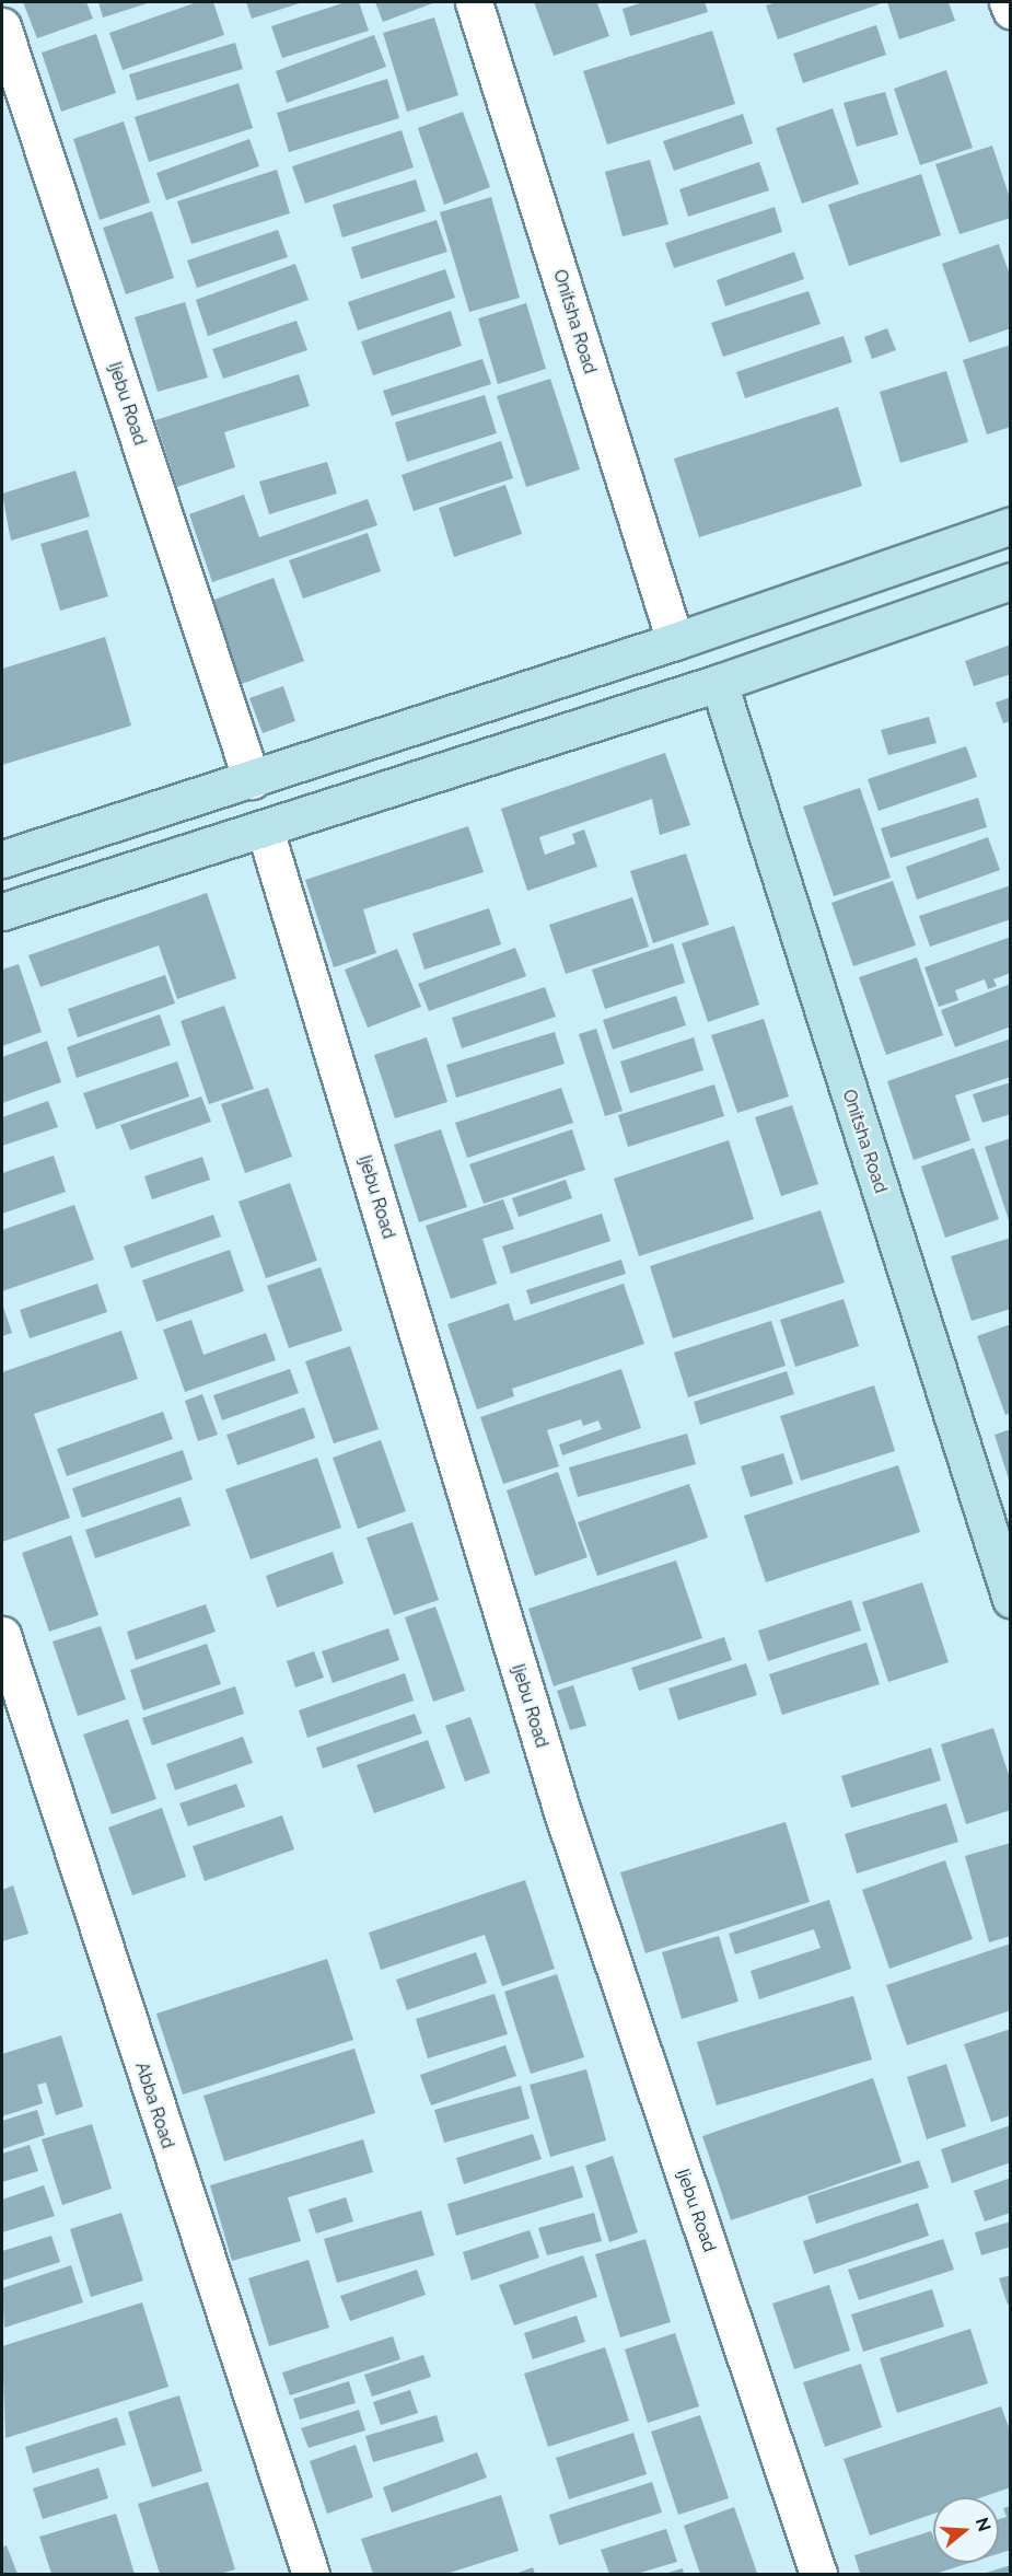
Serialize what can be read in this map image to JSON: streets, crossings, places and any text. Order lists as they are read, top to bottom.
{
  "streets": {
    "main road": ["Onitsha Road"],
    "street": ["Ijebu Road", "Abba Road"]
  },
  "north": "right"
}
